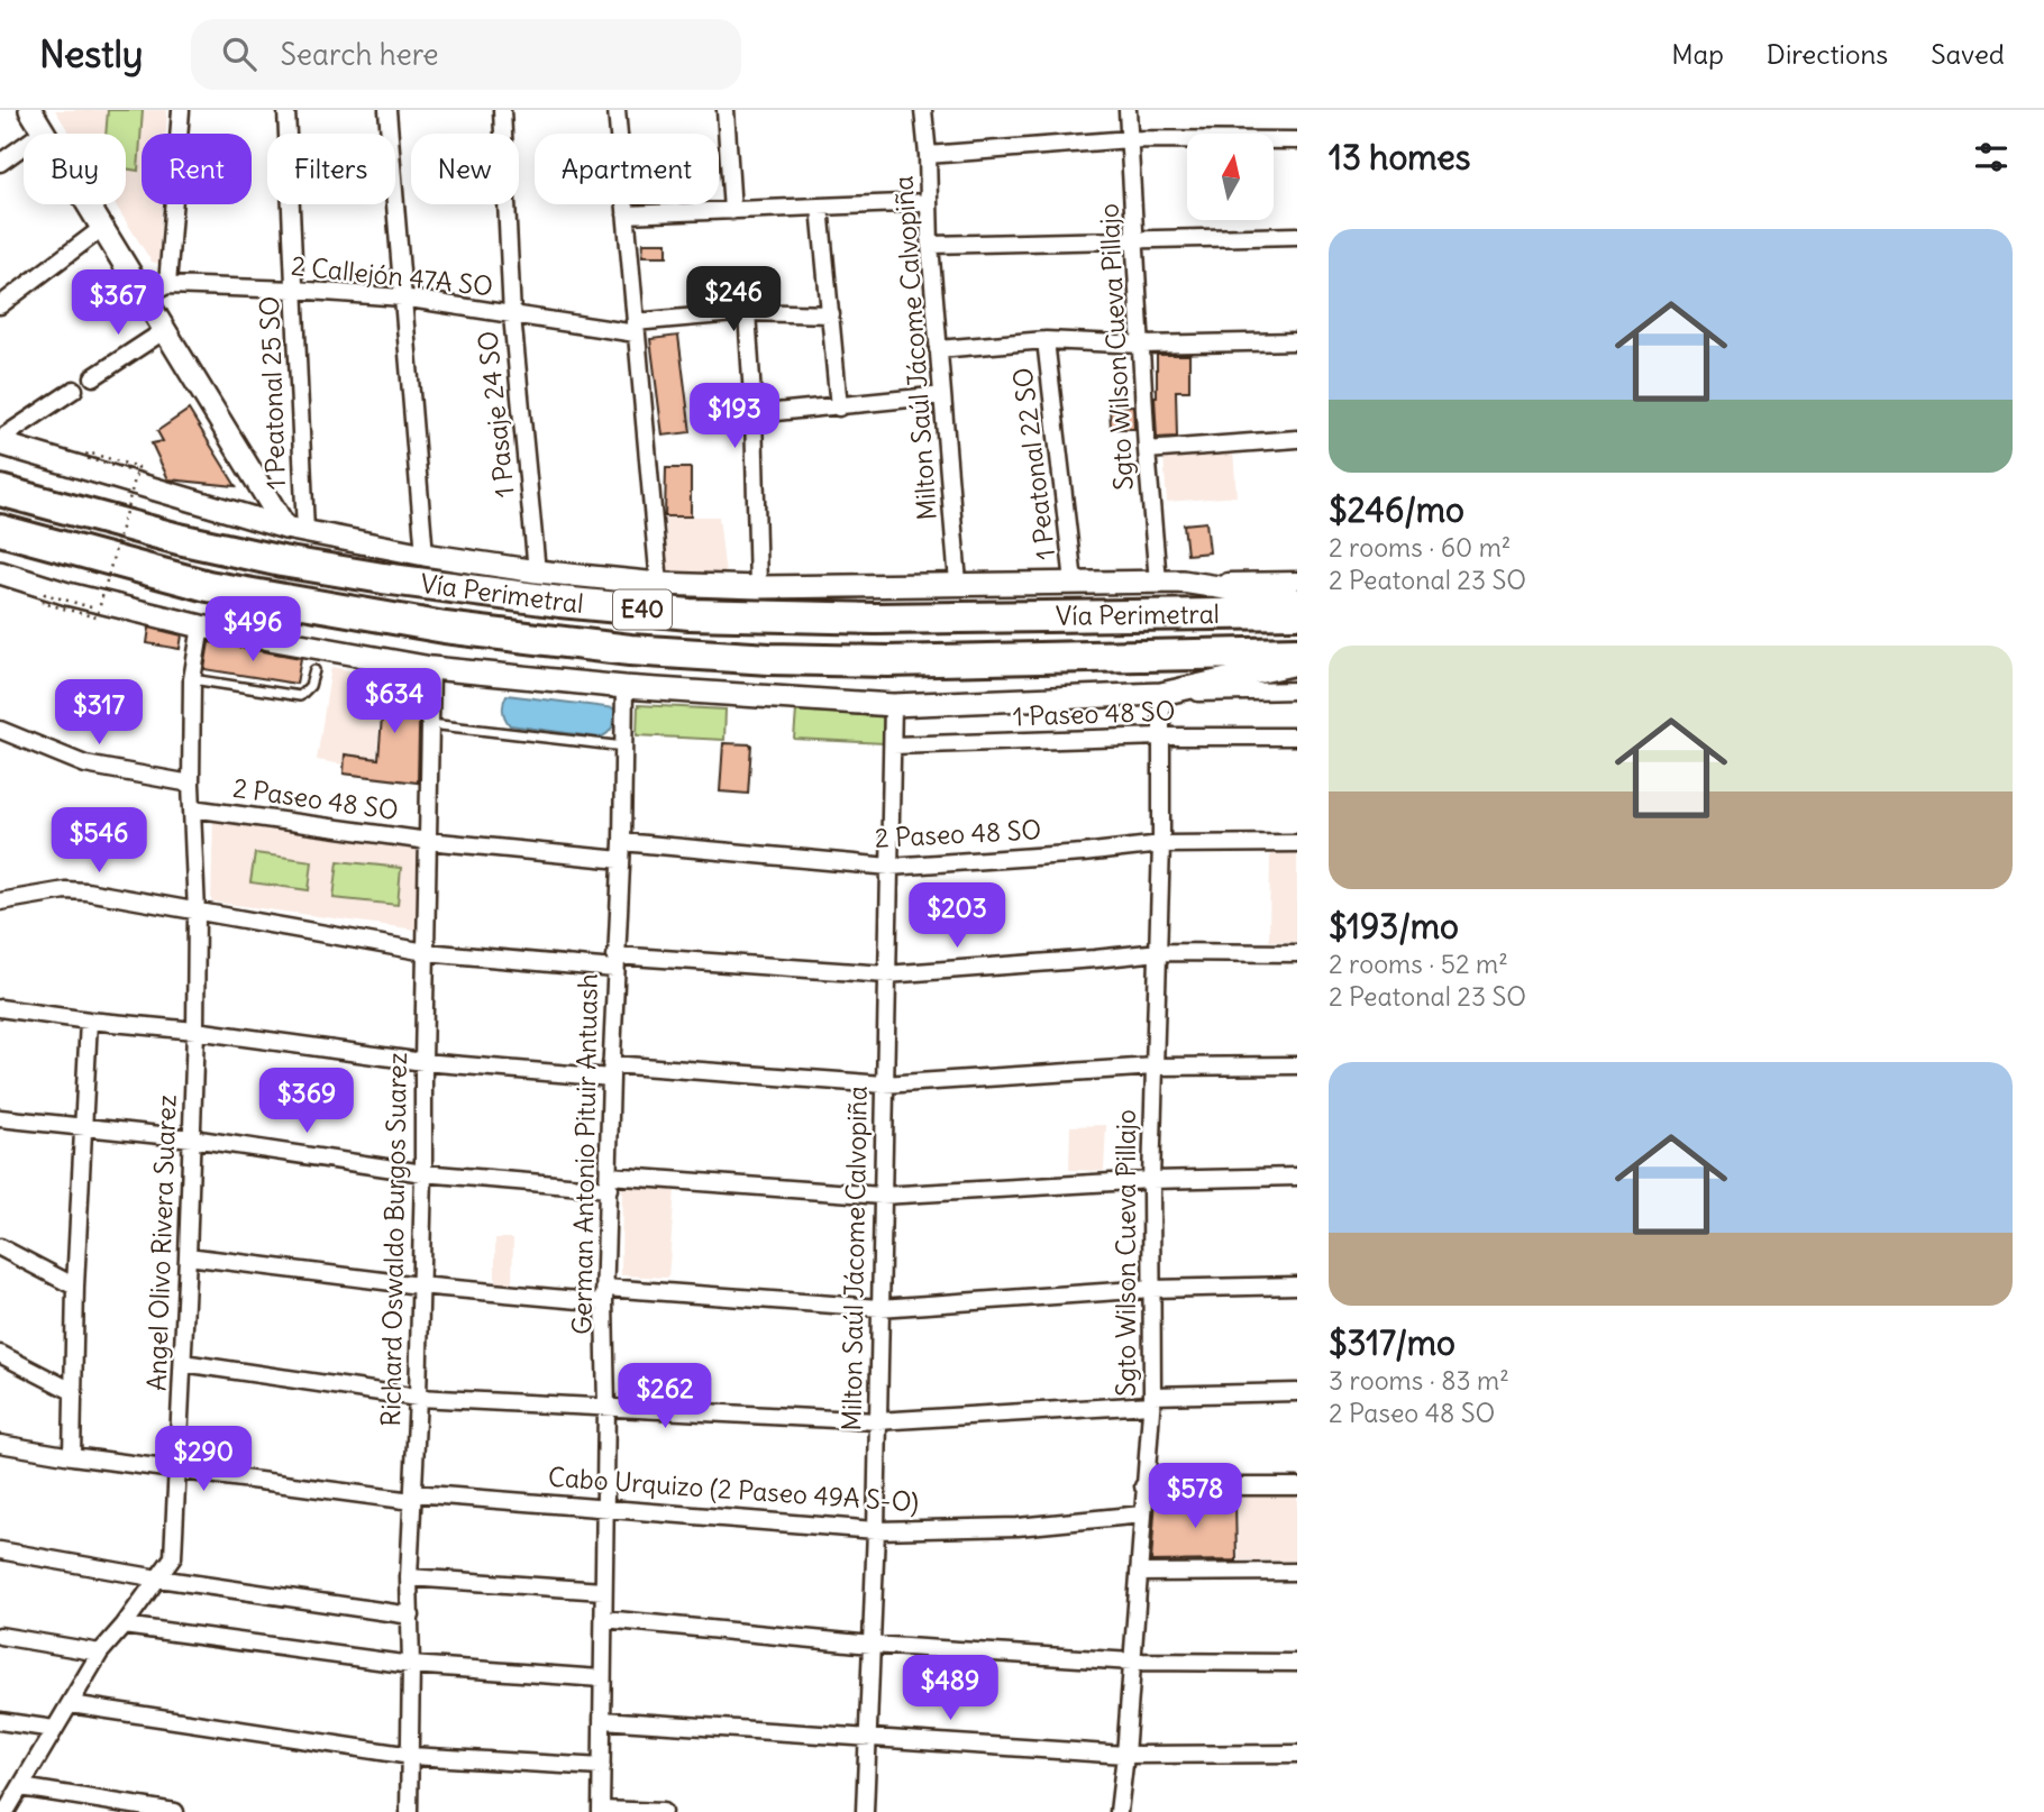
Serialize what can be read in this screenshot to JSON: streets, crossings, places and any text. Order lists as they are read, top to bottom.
{
  "streets": {
    "highway": ["Vía Perimetral", "E40"],
    "street": [
      "2 Callejón 47A SO",
      "Sgto Wilson Cueva Pillajo",
      "Milton Saúl Jácome Calvopiña",
      "1 Peatonal 25 SO",
      "1 Pasaje 24 SO",
      "1 Peatonal 22 SO",
      "1 Paseo 48 SO",
      "2 Paseo 48 SO",
      "German Antonio Pituir Antuash",
      "Richard Oswaldo Burgos Suarez",
      "Angel Olivo Rivera Suarez",
      "Cabo Urquizo (2 Paseo 49A S-O)"
    ]
  },
  "crossings": [
    ["2 Callejón 47A SO", "1 Peatonal 25 SO"],
    ["2 Callejón 47A SO", "1 Pasaje 24 SO"],
    ["Sgto Wilson Cueva Pillajo", "Vía Perimetral"],
    ["Sgto Wilson Cueva Pillajo", "1 Paseo 48 SO"],
    ["Sgto Wilson Cueva Pillajo", "2 Paseo 48 SO"],
    ["Sgto Wilson Cueva Pillajo", "Cabo Urquizo (2 Paseo 49A S-O)"],
    ["Milton Saúl Jácome Calvopiña", "Vía Perimetral"],
    ["Milton Saúl Jácome Calvopiña", "1 Paseo 48 SO"],
    ["Milton Saúl Jácome Calvopiña", "2 Paseo 48 SO"],
    ["Milton Saúl Jácome Calvopiña", "Cabo Urquizo (2 Paseo 49A S-O)"],
    ["1 Peatonal 25 SO", "Vía Perimetral"],
    ["1 Pasaje 24 SO", "Vía Perimetral"],
    ["1 Peatonal 22 SO", "Vía Perimetral"],
    ["2 Paseo 48 SO", "German Antonio Pituir Antuash"],
    ["2 Paseo 48 SO", "Richard Oswaldo Burgos Suarez"],
    ["2 Paseo 48 SO", "Angel Olivo Rivera Suarez"],
    ["German Antonio Pituir Antuash", "Cabo Urquizo (2 Paseo 49A S-O)"],
    ["Richard Oswaldo Burgos Suarez", "Cabo Urquizo (2 Paseo 49A S-O)"],
    ["Angel Olivo Rivera Suarez", "Cabo Urquizo (2 Paseo 49A S-O)"]
  ],
  "north": "top",
  "page": {
    "header": "Nestly",
    "search": "Search here",
    "nav": ["Map", "Directions", "Saved"],
    "heading": "13 homes",
    "chip": [
      "Buy",
      "Rent",
      "Filters",
      "New",
      "Apartment"
    ],
    "list": [
      {
        "name": "$246/mo",
        "note": "2 rooms · 60 m² · 2 Peatonal 23 SO"
      },
      {
        "name": "$193/mo",
        "note": "2 rooms · 52 m² · 2 Peatonal 23 SO"
      },
      {
        "name": "$317/mo",
        "note": "3 rooms · 83 m² · 2 Paseo 48 SO"
      }
    ],
    "price": [
      "$246",
      "$367",
      "$193",
      "$496",
      "$634",
      "$317",
      "$546",
      "$203",
      "$369",
      "$262",
      "$290",
      "$578",
      "$489"
    ]
  }
}
